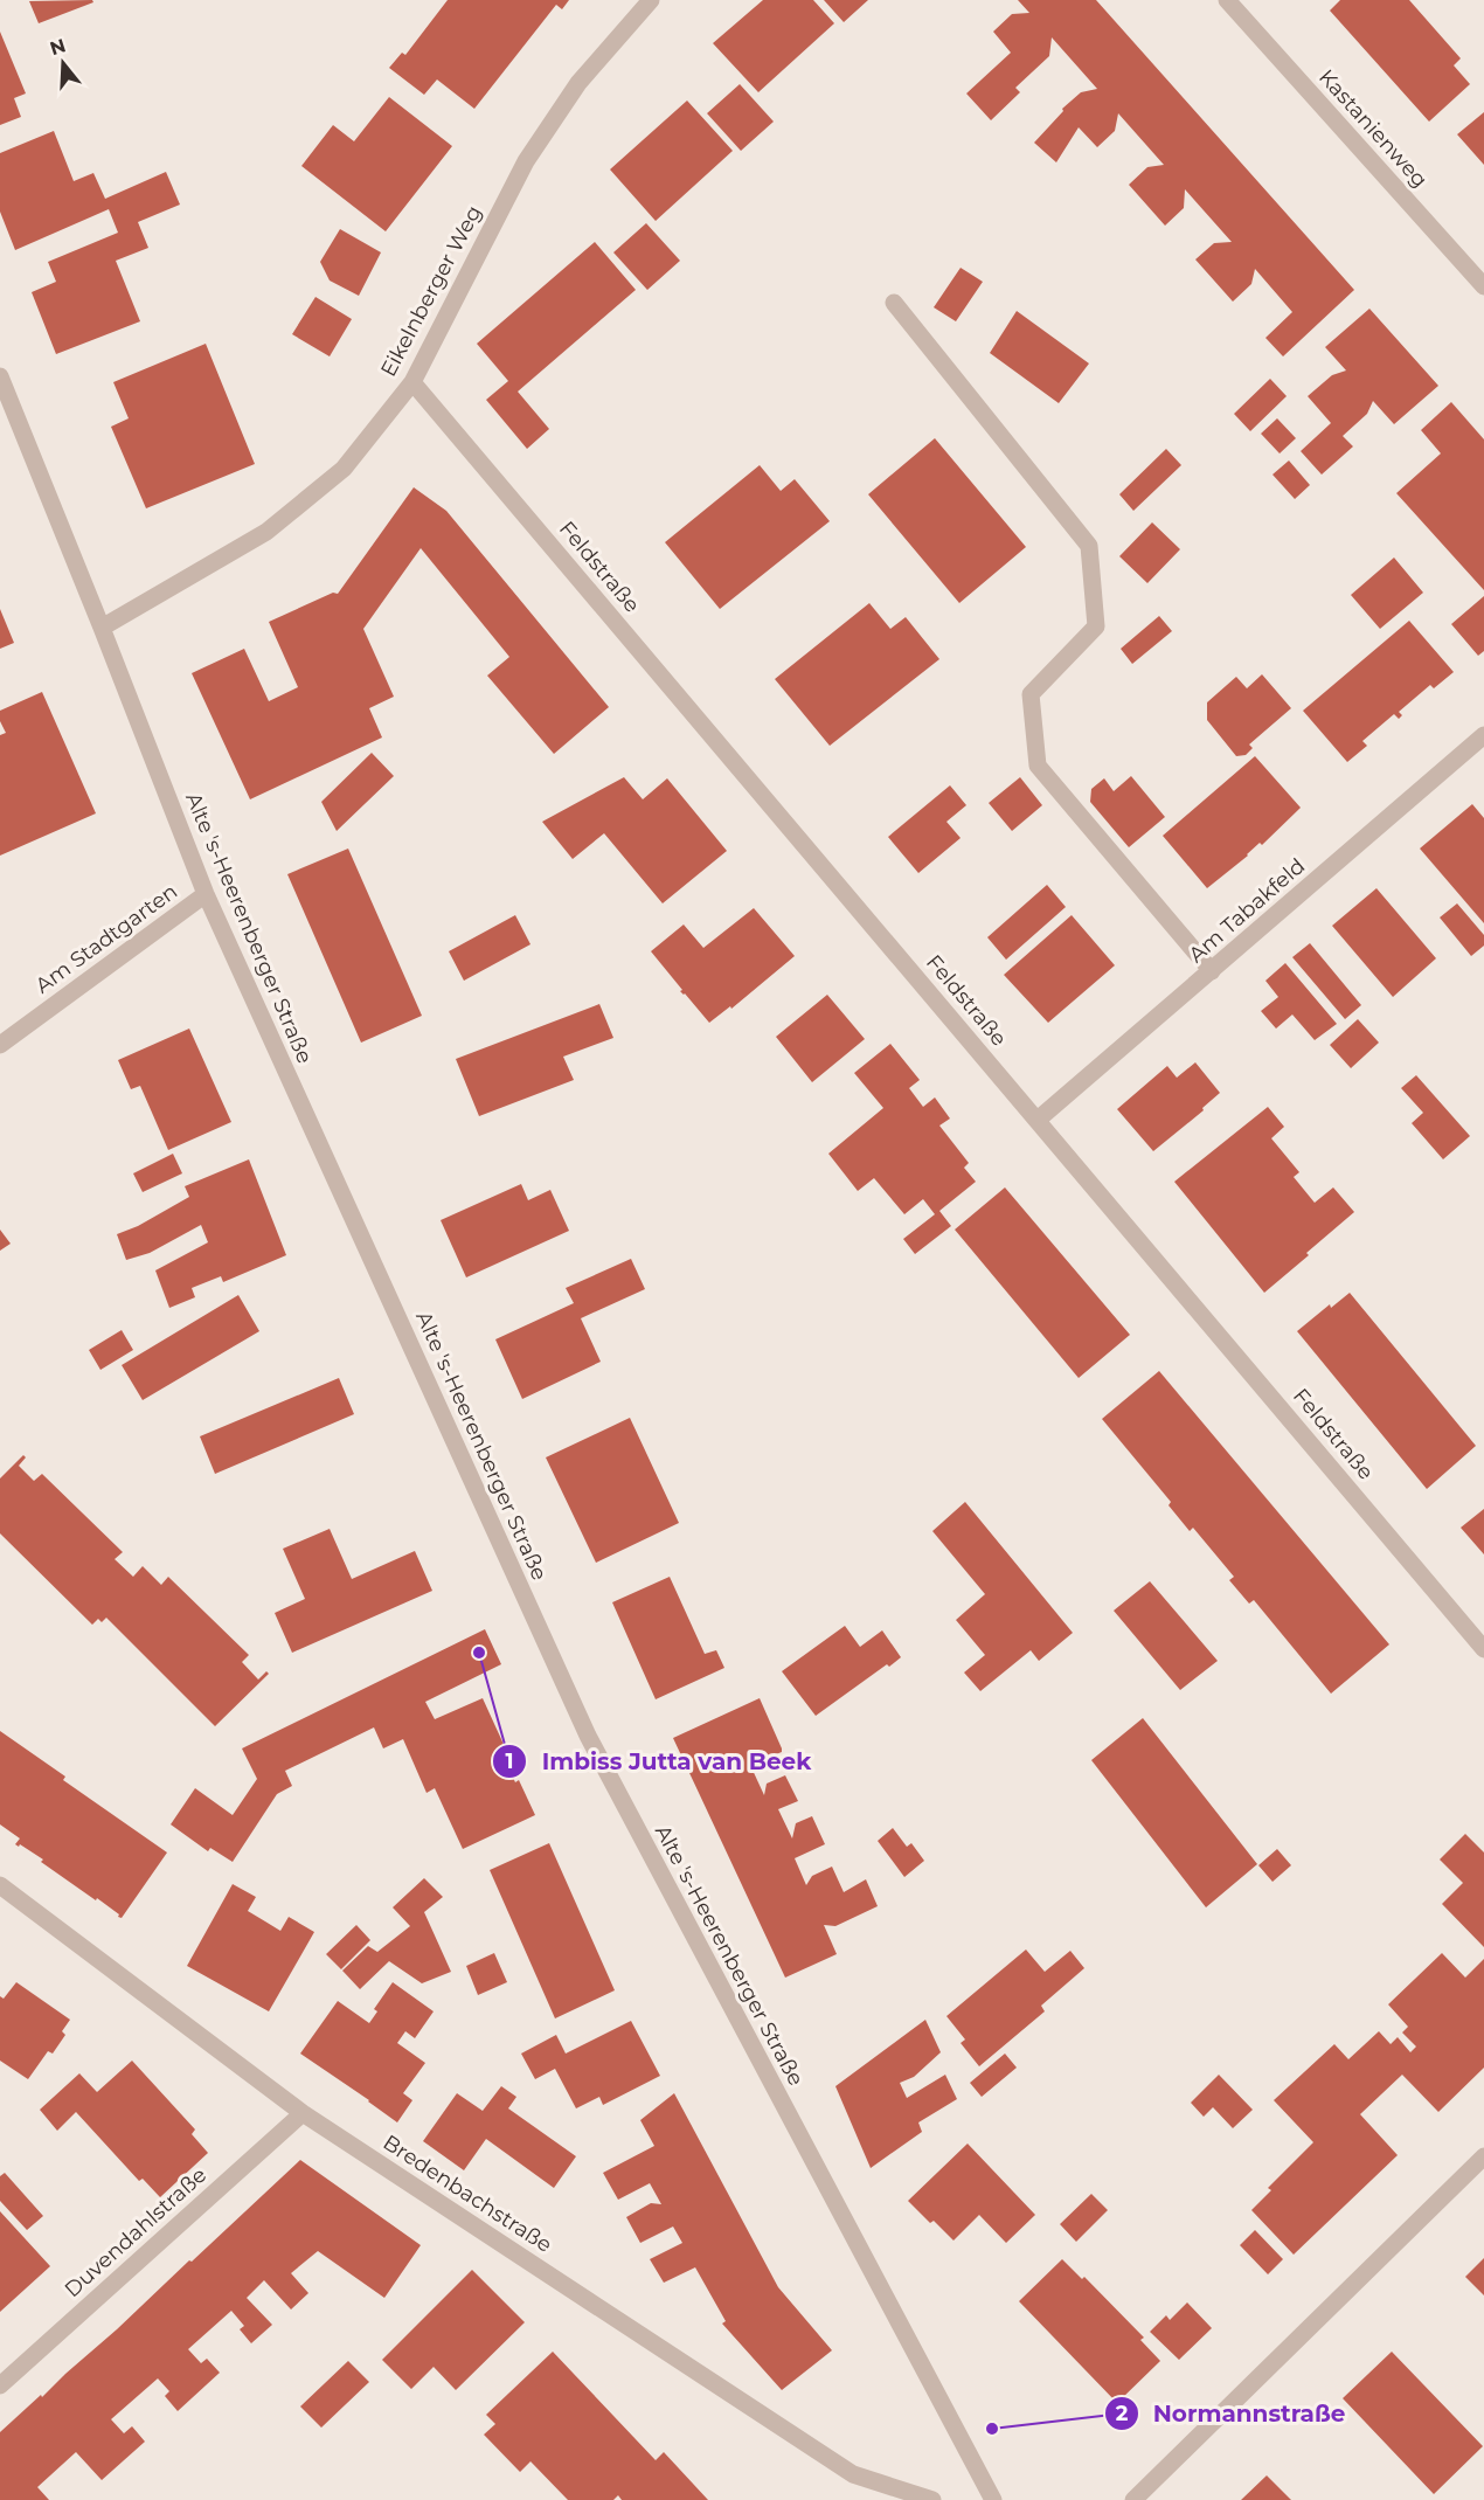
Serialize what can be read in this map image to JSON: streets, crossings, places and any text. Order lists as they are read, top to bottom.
{
  "streets": {
    "street": [
      "Kastanienweg",
      "Eikelnberger Weg",
      "Feldstraße",
      "Am Tabakfeld",
      "Alte 's-Heerenberger Straße",
      "Am Stadtgarten",
      "Bredenbachstraße",
      "Duvendahlstraße"
    ]
  },
  "crossings": [
    ["Eikelnberger Weg", "Feldstraße"],
    ["Eikelnberger Weg", "Alte 's-Heerenberger Straße"],
    ["Feldstraße", "Am Tabakfeld"],
    ["Alte 's-Heerenberger Straße", "Am Stadtgarten"],
    ["Bredenbachstraße", "Duvendahlstraße"]
  ],
  "places": ["Imbiss Jutta van Beek", "Normannstraße"],
  "north": "top"
}
